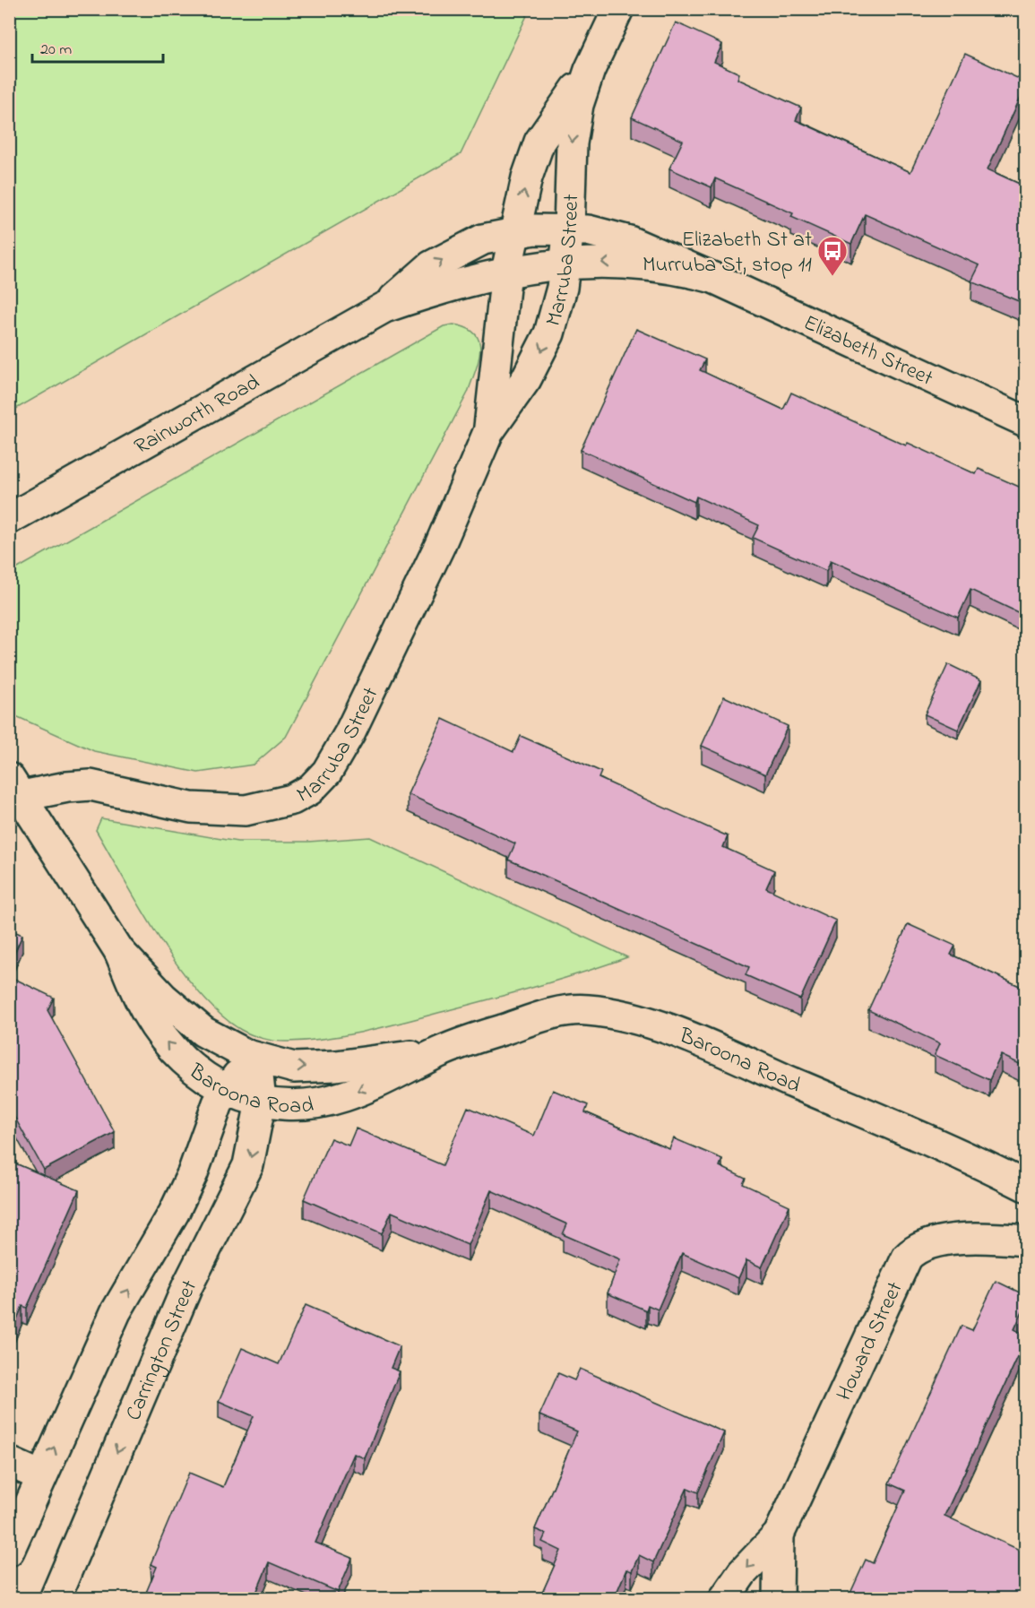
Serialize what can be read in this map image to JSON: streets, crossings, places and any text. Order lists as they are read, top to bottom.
{
  "streets": {
    "street": [
      "Marruba Street",
      "Elizabeth Street",
      "Rainworth Road",
      "Baroona Road",
      "Howard Street",
      "Carrington Street"
    ]
  },
  "crossings": [
    ["Marruba Street", "Elizabeth Street"],
    ["Marruba Street", "Rainworth Road"],
    ["Marruba Street", "Baroona Road"],
    ["Elizabeth Street", "Rainworth Road"],
    ["Baroona Road", "Carrington Street"]
  ],
  "places": {
    "bus stop": ["Elizabeth St at Murruba St, stop 11"]
  },
  "scale_bar": "20 m"
}
